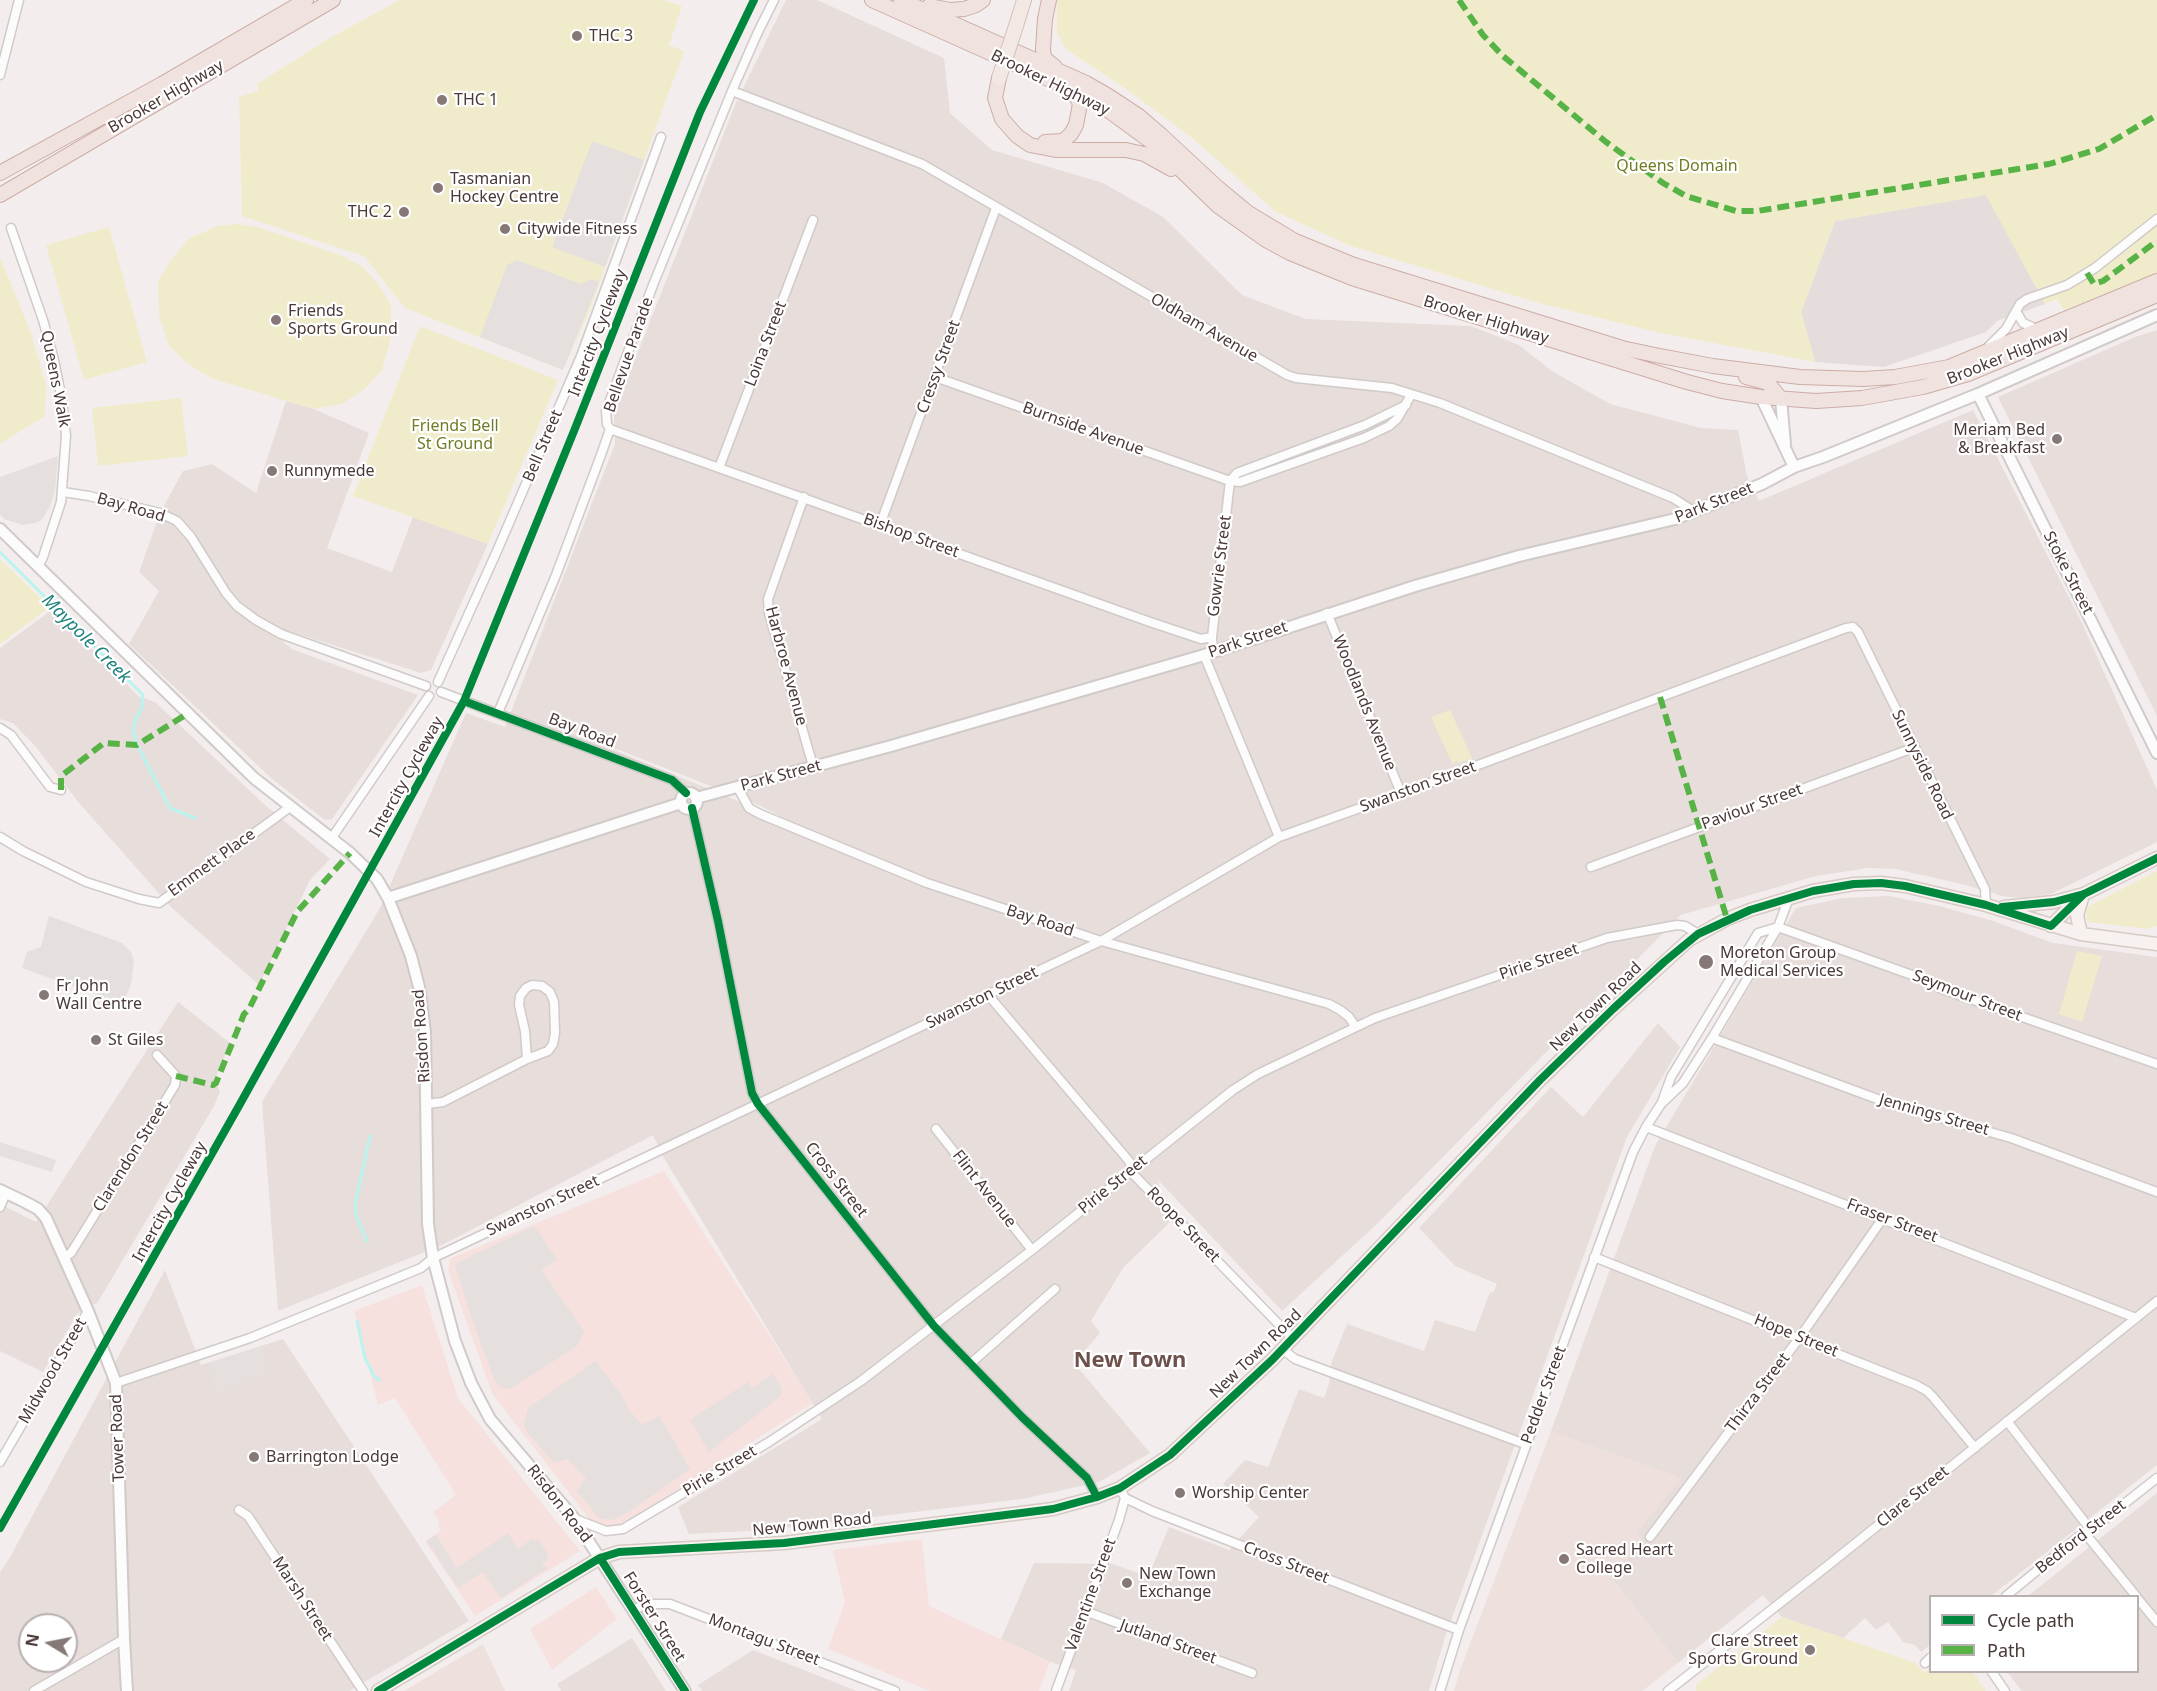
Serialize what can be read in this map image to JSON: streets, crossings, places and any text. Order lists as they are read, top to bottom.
{
  "streets": {
    "highway": ["Brooker Highway"],
    "main road": ["New Town Road"],
    "street": [
      "Oldham Avenue",
      "Loina Street",
      "Bellevue Parade",
      "Cressy Street",
      "Queens Walk",
      "Burnside Avenue",
      "Bell Street",
      "Park Street",
      "Bay Road",
      "Bishop Street",
      "Gowrie Street",
      "Stoke Street",
      "Harbroe Avenue",
      "Woodlands Avenue",
      "Sunnyside Road",
      "Swanston Street",
      "Paviour Street",
      "Emmett Place",
      "Pirie Street",
      "Seymour Street",
      "Risdon Road",
      "Jennings Street",
      "Clarendon Street",
      "Cross Street",
      "Flint Avenue",
      "Fraser Street",
      "Roope Street",
      "Hope Street",
      "Midwood Street",
      "Thirza Street",
      "Pedder Street",
      "Tower Road",
      "Clare Street",
      "Bedford Street",
      "Valentine Street",
      "Marsh Street",
      "Forster Street",
      "Montagu Street",
      "Jutland Street"
    ],
    "cycle path": ["Intercity Cycleway"]
  },
  "crossings": [
    ["Oldham Avenue", "Bellevue Parade"],
    ["Oldham Avenue", "Cressy Street"],
    ["Oldham Avenue", "Park Street"],
    ["Loina Street", "Bishop Street"],
    ["Bellevue Parade", "Bay Road"],
    ["Bellevue Parade", "Bishop Street"],
    ["Cressy Street", "Burnside Avenue"],
    ["Cressy Street", "Bishop Street"],
    ["Queens Walk", "Bay Road"],
    ["Queens Walk", "Risdon Road"],
    ["Burnside Avenue", "Gowrie Street"],
    ["Bell Street", "Bay Road"],
    ["Park Street", "Bay Road"],
    ["Park Street", "Gowrie Street"],
    ["Park Street", "Stoke Street"],
    ["Park Street", "Harbroe Avenue"],
    ["Park Street", "Woodlands Avenue"],
    ["Park Street", "Risdon Road"],
    ["Park Street", "Cross Street"],
    ["Bay Road", "Swanston Street"],
    ["Bay Road", "Pirie Street"],
    ["Bay Road", "Cross Street"],
    ["Bishop Street", "Gowrie Street"],
    ["Bishop Street", "Harbroe Avenue"],
    ["Woodlands Avenue", "Swanston Street"],
    ["Sunnyside Road", "Swanston Street"],
    ["Sunnyside Road", "Paviour Street"],
    ["Sunnyside Road", "New Town Road"],
    ["Swanston Street", "Risdon Road"],
    ["Swanston Street", "Cross Street"],
    ["Swanston Street", "Roope Street"],
    ["Swanston Street", "Tower Road"],
    ["Emmett Place", "Risdon Road"],
    ["Pirie Street", "New Town Road"],
    ["Pirie Street", "Risdon Road"],
    ["Pirie Street", "Cross Street"],
    ["Pirie Street", "Flint Avenue"],
    ["Pirie Street", "Roope Street"],
    ["Seymour Street", "Pedder Street"],
    ["New Town Road", "Risdon Road"],
    ["New Town Road", "Cross Street"],
    ["New Town Road", "Roope Street"],
    ["New Town Road", "Pedder Street"],
    ["New Town Road", "Valentine Street"],
    ["New Town Road", "Forster Street"],
    ["Risdon Road", "Forster Street"],
    ["Jennings Street", "Pedder Street"],
    ["Clarendon Street", "Tower Road"],
    ["Cross Street", "Pedder Street"],
    ["Cross Street", "Valentine Street"],
    ["Fraser Street", "Thirza Street"],
    ["Fraser Street", "Pedder Street"],
    ["Fraser Street", "Clare Street"],
    ["Hope Street", "Thirza Street"],
    ["Hope Street", "Pedder Street"],
    ["Hope Street", "Clare Street"],
    ["Midwood Street", "Tower Road"],
    ["Valentine Street", "Jutland Street"],
    ["Forster Street", "Montagu Street"]
  ],
  "districts": ["New Town"],
  "water": ["Maypole Creek"],
  "parks": ["Queens Domain", "Friends Bell St Ground"],
  "places": [
    "THC 3",
    "THC 1",
    "Tasmanian Hockey Centre",
    "THC 2",
    "Citywide Fitness",
    "Friends Sports Ground",
    "Meriam Bed & Breakfast",
    "Runnymede",
    "Moreton Group Medical Services",
    "Fr John Wall Centre",
    "St Giles",
    "Barrington Lodge",
    "Worship Center",
    "Sacred Heart College",
    "New Town Exchange",
    "Clare Street Sports Ground"
  ],
  "legend": ["Cycle path", "Path"],
  "north": "left"
}
